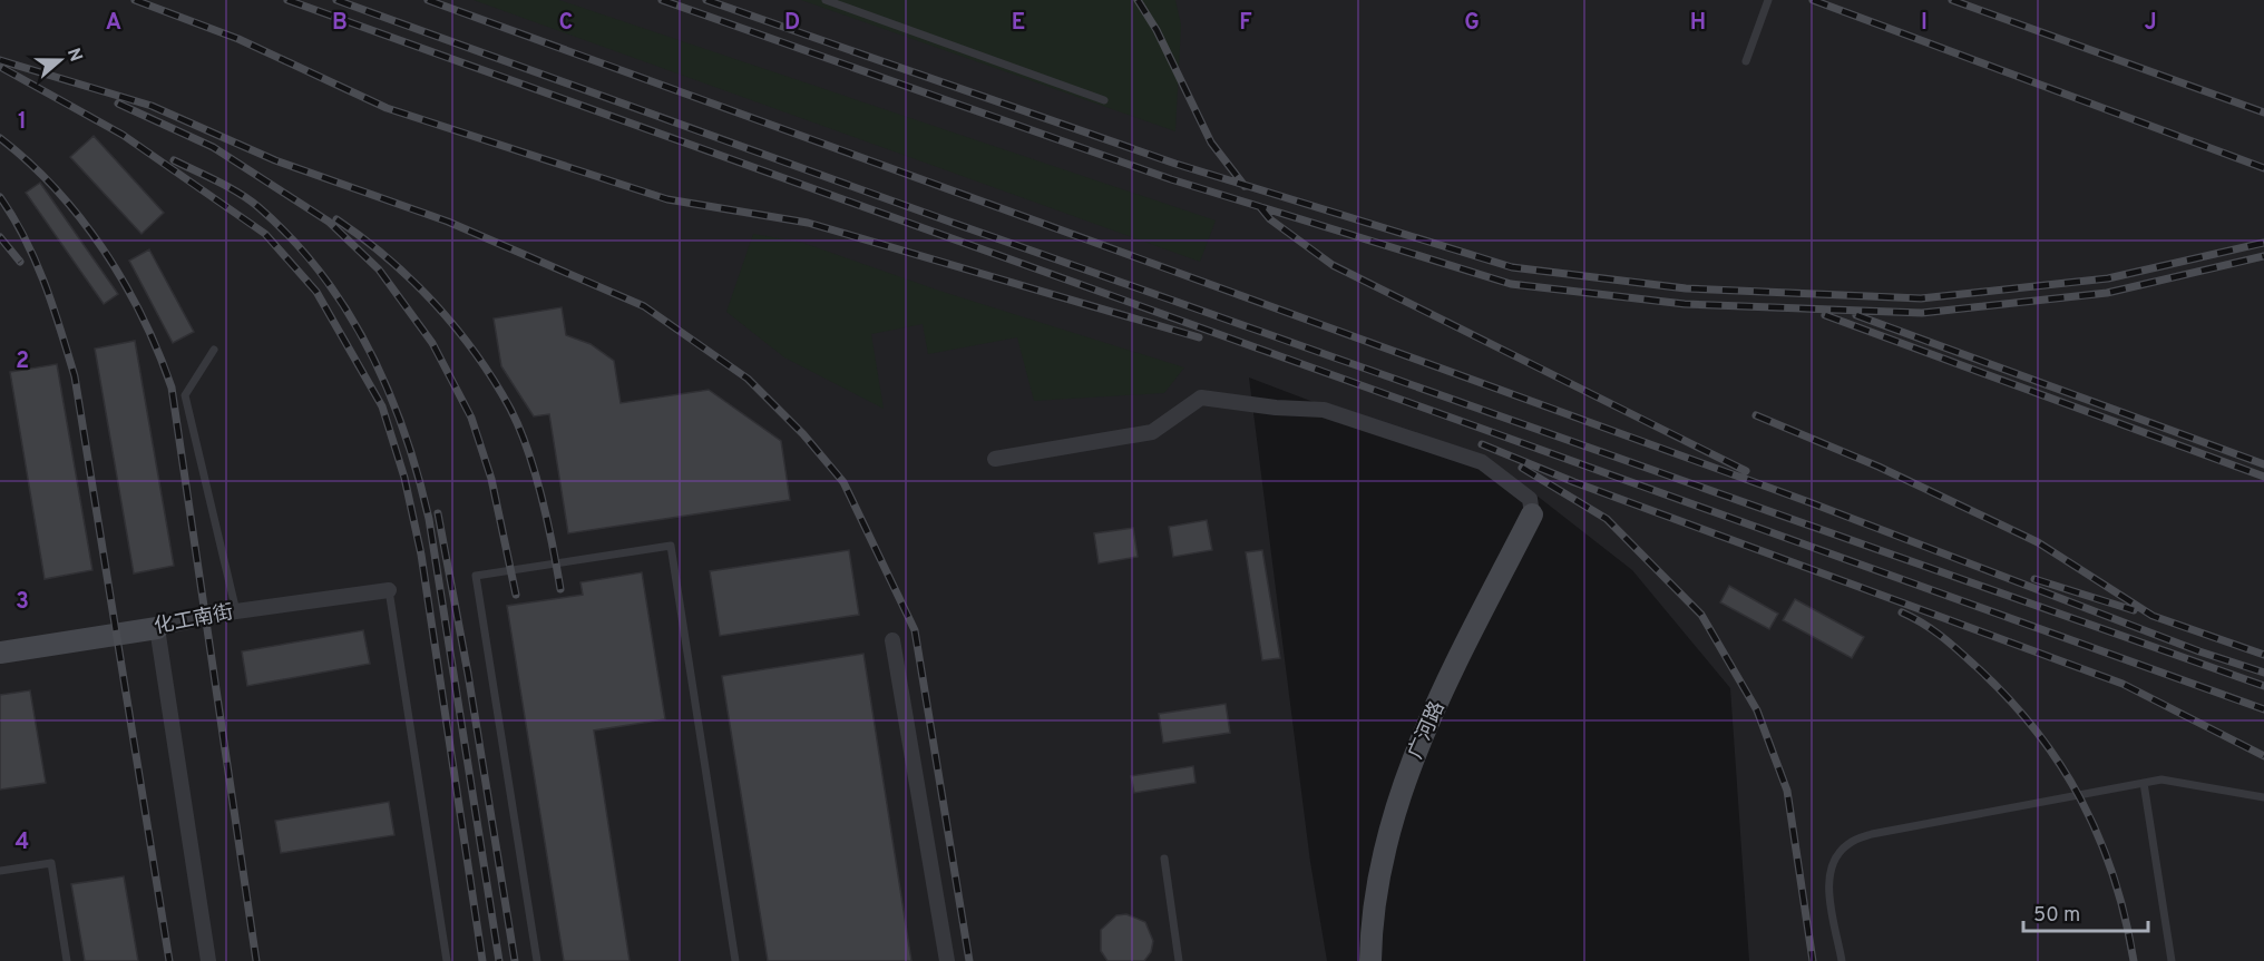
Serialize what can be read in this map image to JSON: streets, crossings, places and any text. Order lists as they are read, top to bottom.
{
  "streets": {
    "street": ["化工南街", "广河路"]
  },
  "scale_bar": "50 m",
  "north": "right",
  "grid": {
    "columns": [
      "A",
      "B",
      "C",
      "D",
      "E",
      "F",
      "G",
      "H",
      "I",
      "J"
    ],
    "rows": [
      "1",
      "2",
      "3",
      "4"
    ]
  }
}
